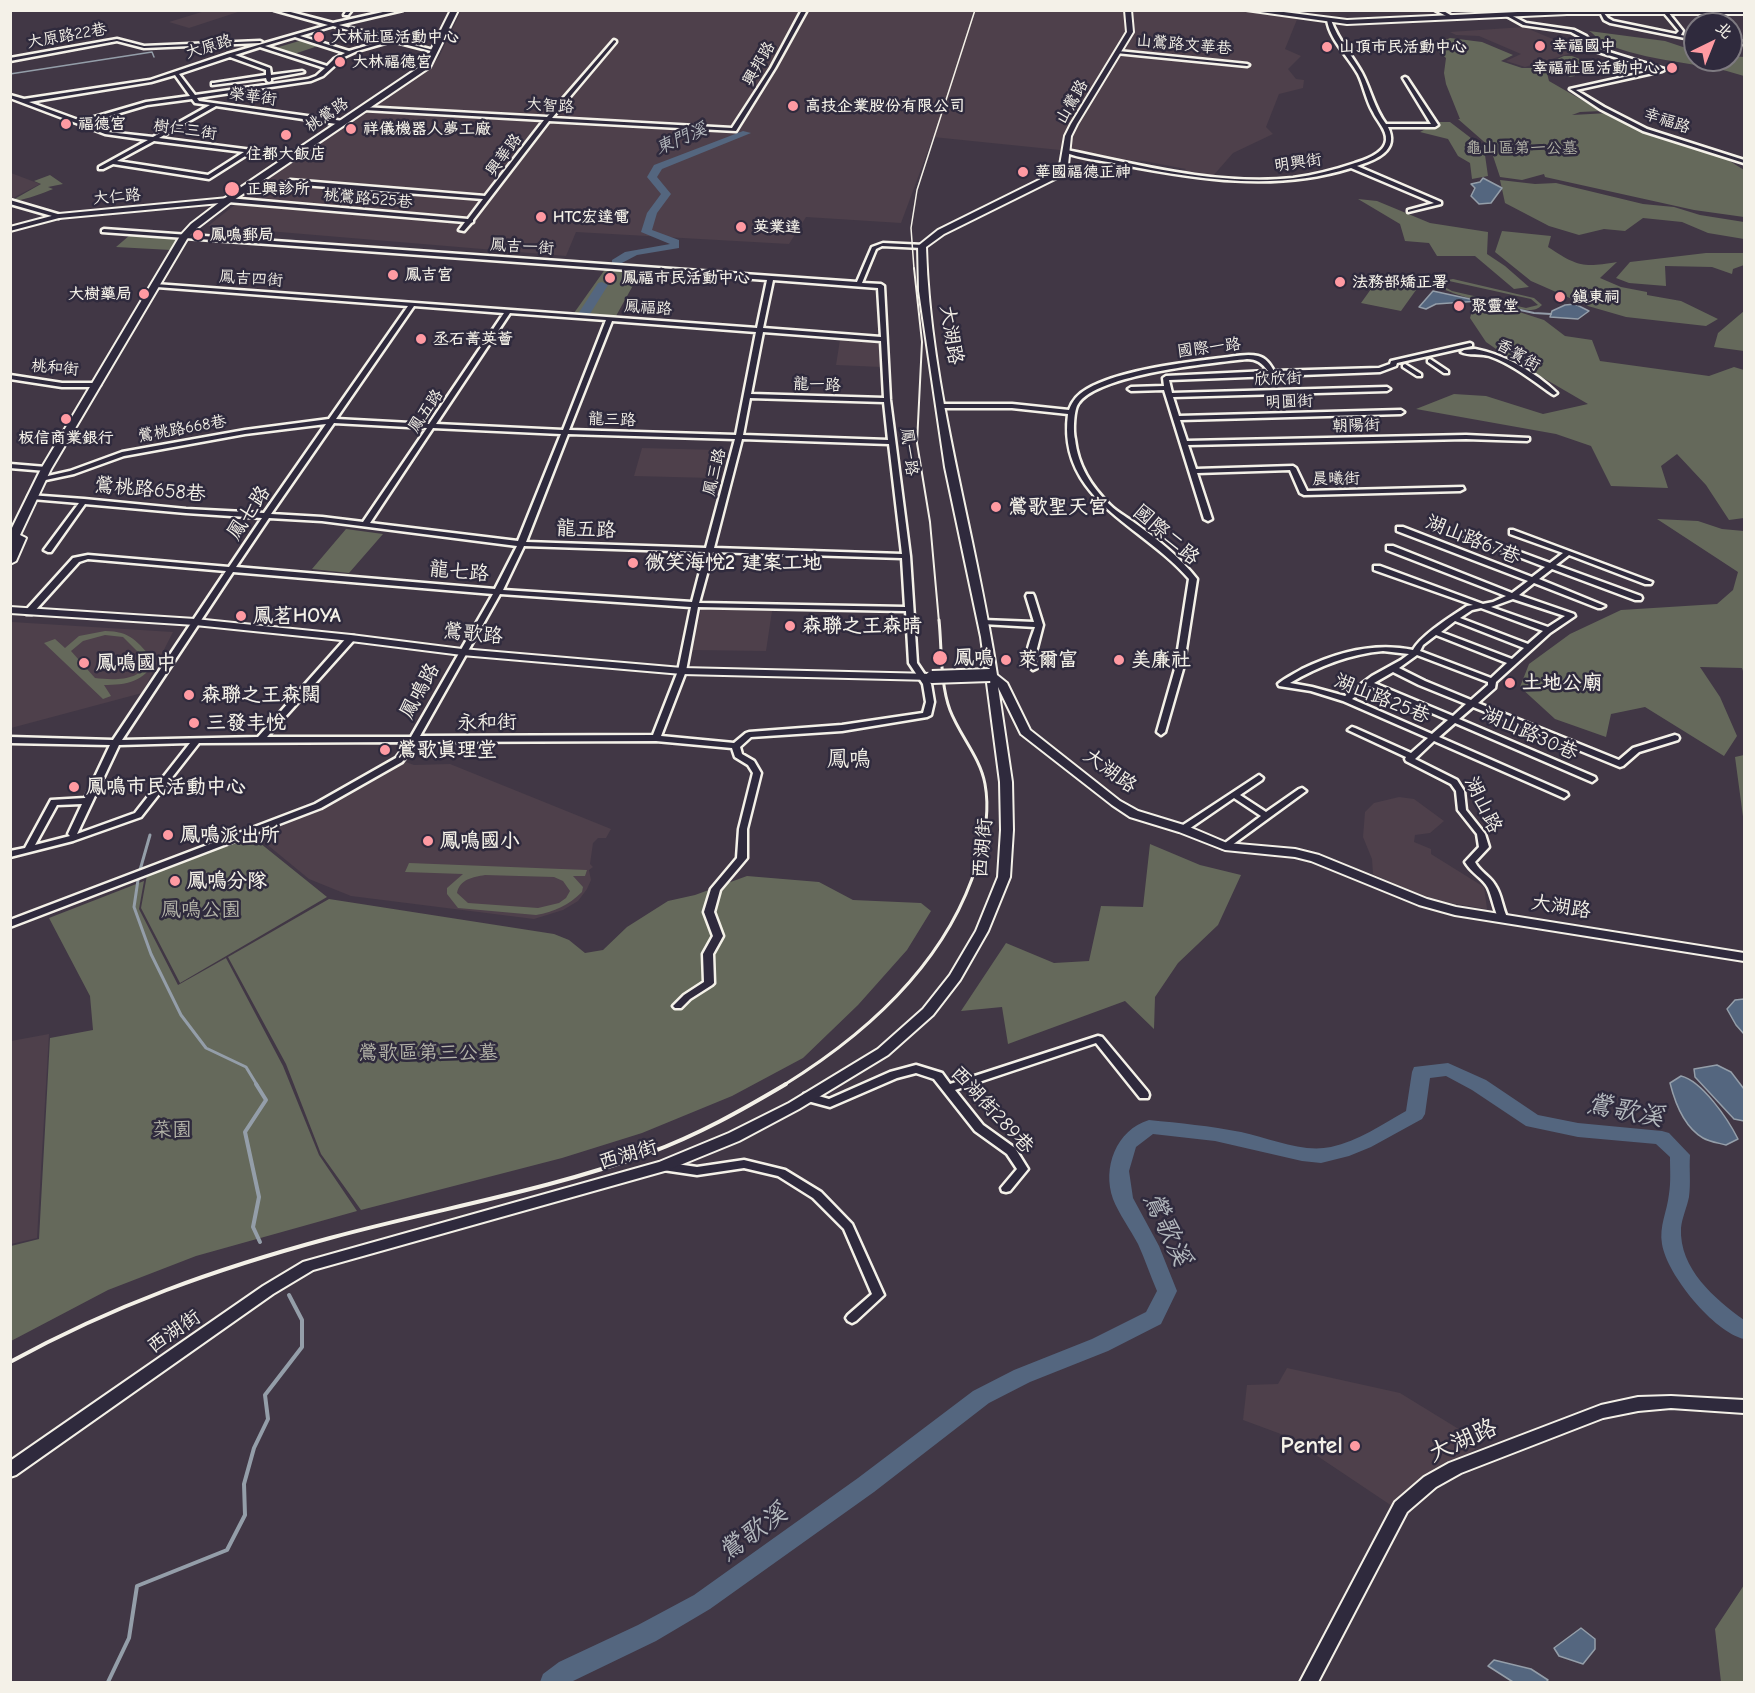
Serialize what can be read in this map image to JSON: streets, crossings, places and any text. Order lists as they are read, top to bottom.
{
  "streets": {
    "main road": ["桃鶯路"],
    "street": [
      "大原路22巷",
      "山鶯路文華巷",
      "大原路",
      "興邦路",
      "榮華街",
      "山鶯路",
      "大智路",
      "幸福路",
      "樹仁三街",
      "興華路",
      "明興街",
      "大仁路",
      "桃鶯路525巷",
      "鳳吉一街",
      "鳳吉四街",
      "鳳福路",
      "大湖路",
      "國際一路",
      "香賓街",
      "桃和街",
      "欣欣街",
      "龍一路",
      "明圓街",
      "鳳五路",
      "龍三路",
      "朝陽街",
      "鶯桃路668巷",
      "鳳一路",
      "鳳三路",
      "晨曦街",
      "鶯桃路658巷",
      "鳳七路",
      "龍五路",
      "國際二路",
      "湖山路67巷",
      "龍七路",
      "鶯歌路",
      "鳳鳴路",
      "湖山路25巷",
      "永和街",
      "湖山路30巷",
      "湖山路",
      "西湖街",
      "西湖街289巷"
    ]
  },
  "crossings": [
    ["大原路22巷", "大原路"],
    ["山鶯路文華巷", "山鶯路"],
    ["大原路", "樹仁三街"],
    ["興邦路", "大智路"],
    ["榮華街", "桃鶯路"],
    ["山鶯路", "明興街"],
    ["山鶯路", "大湖路"],
    ["大智路", "桃鶯路"],
    ["大智路", "興華路"],
    ["桃鶯路", "樹仁三街"],
    ["桃鶯路", "大仁路"],
    ["桃鶯路", "桃鶯路525巷"],
    ["桃鶯路", "鳳吉一街"],
    ["桃鶯路", "鳳吉四街"],
    ["桃鶯路", "桃和街"],
    ["興華路", "桃鶯路525巷"],
    ["大仁路", "桃鶯路525巷"],
    ["鳳吉一街", "鳳一路"],
    ["鳳吉一街", "鳳三路"],
    ["鳳吉四街", "鳳福路"],
    ["鳳吉四街", "鳳七路"],
    ["鳳福路", "鳳五路"],
    ["鳳福路", "鳳一路"],
    ["鳳福路", "鳳三路"],
    ["鳳福路", "鳳七路"],
    ["鳳福路", "鳳鳴路"],
    ["大湖路", "鶯歌路"],
    ["大湖路", "湖山路"],
    ["大湖路", "西湖街"],
    ["國際一路", "香賓街"],
    ["國際一路", "欣欣街"],
    ["國際一路", "國際二路"],
    ["龍一路", "鳳一路"],
    ["龍一路", "鳳三路"],
    ["鳳五路", "龍三路"],
    ["鳳五路", "龍五路"],
    ["龍三路", "鶯桃路668巷"],
    ["龍三路", "鳳一路"],
    ["龍三路", "鳳三路"],
    ["龍三路", "鳳七路"],
    ["龍三路", "鳳鳴路"],
    ["鶯桃路668巷", "鳳七路"],
    ["鳳一路", "龍五路"],
    ["鳳一路", "龍七路"],
    ["鳳一路", "鶯歌路"],
    ["鳳三路", "龍五路"],
    ["鳳三路", "龍七路"],
    ["鳳三路", "鶯歌路"],
    ["鳳三路", "永和街"],
    ["鶯桃路658巷", "鳳七路"],
    ["鶯桃路658巷", "龍五路"],
    ["鳳七路", "龍五路"],
    ["鳳七路", "龍七路"],
    ["鳳七路", "鶯歌路"],
    ["鳳七路", "永和街"],
    ["龍五路", "鳳鳴路"],
    ["龍七路", "鶯歌路"],
    ["龍七路", "鳳鳴路"],
    ["鶯歌路", "鳳鳴路"],
    ["鶯歌路", "西湖街"],
    ["鳳鳴路", "永和街"],
    ["西湖街", "西湖街289巷"]
  ],
  "districts": ["鳳鳴"],
  "water": ["東門溪", "鶯歌溪"],
  "parks": [
    "龜山區第一公墓",
    "鳳鳴公園",
    "鶯歌區第三公墓",
    "菜園"
  ],
  "places": [
    "大林社區活動中心",
    "幸福國中",
    "山頂市民活動中心",
    "大林福德宮",
    "幸福社區活動中心",
    "高技企業股份有限公司",
    "福德宮",
    "祥儀機器人夢工廠",
    "住都大飯店",
    "華國福德正神",
    "正興診所",
    "HTC宏達電",
    "英業達",
    "鳳鳴郵局",
    "鳳吉宮",
    "鳳福市民活動中心",
    "法務部矯正署",
    "大樹藥局",
    "鎮東祠",
    "聚靈堂",
    "丞石菁英薈",
    "板信商業銀行",
    "鶯歌聖天宮",
    "微笑海悦2 建案工地",
    "鳳茗HOYA",
    "森聯之王森晴",
    "鳳鳴",
    "萊爾富",
    "美廉社",
    "鳳鳴國中",
    "土地公廟",
    "森聯之王森闊",
    "三發丰悦",
    "鶯歌真理堂",
    "鳳鳴市民活動中心",
    "鳳鳴派出所",
    "鳳鳴國小",
    "鳳鳴分隊",
    "Pentel"
  ],
  "north": "top right"
}
